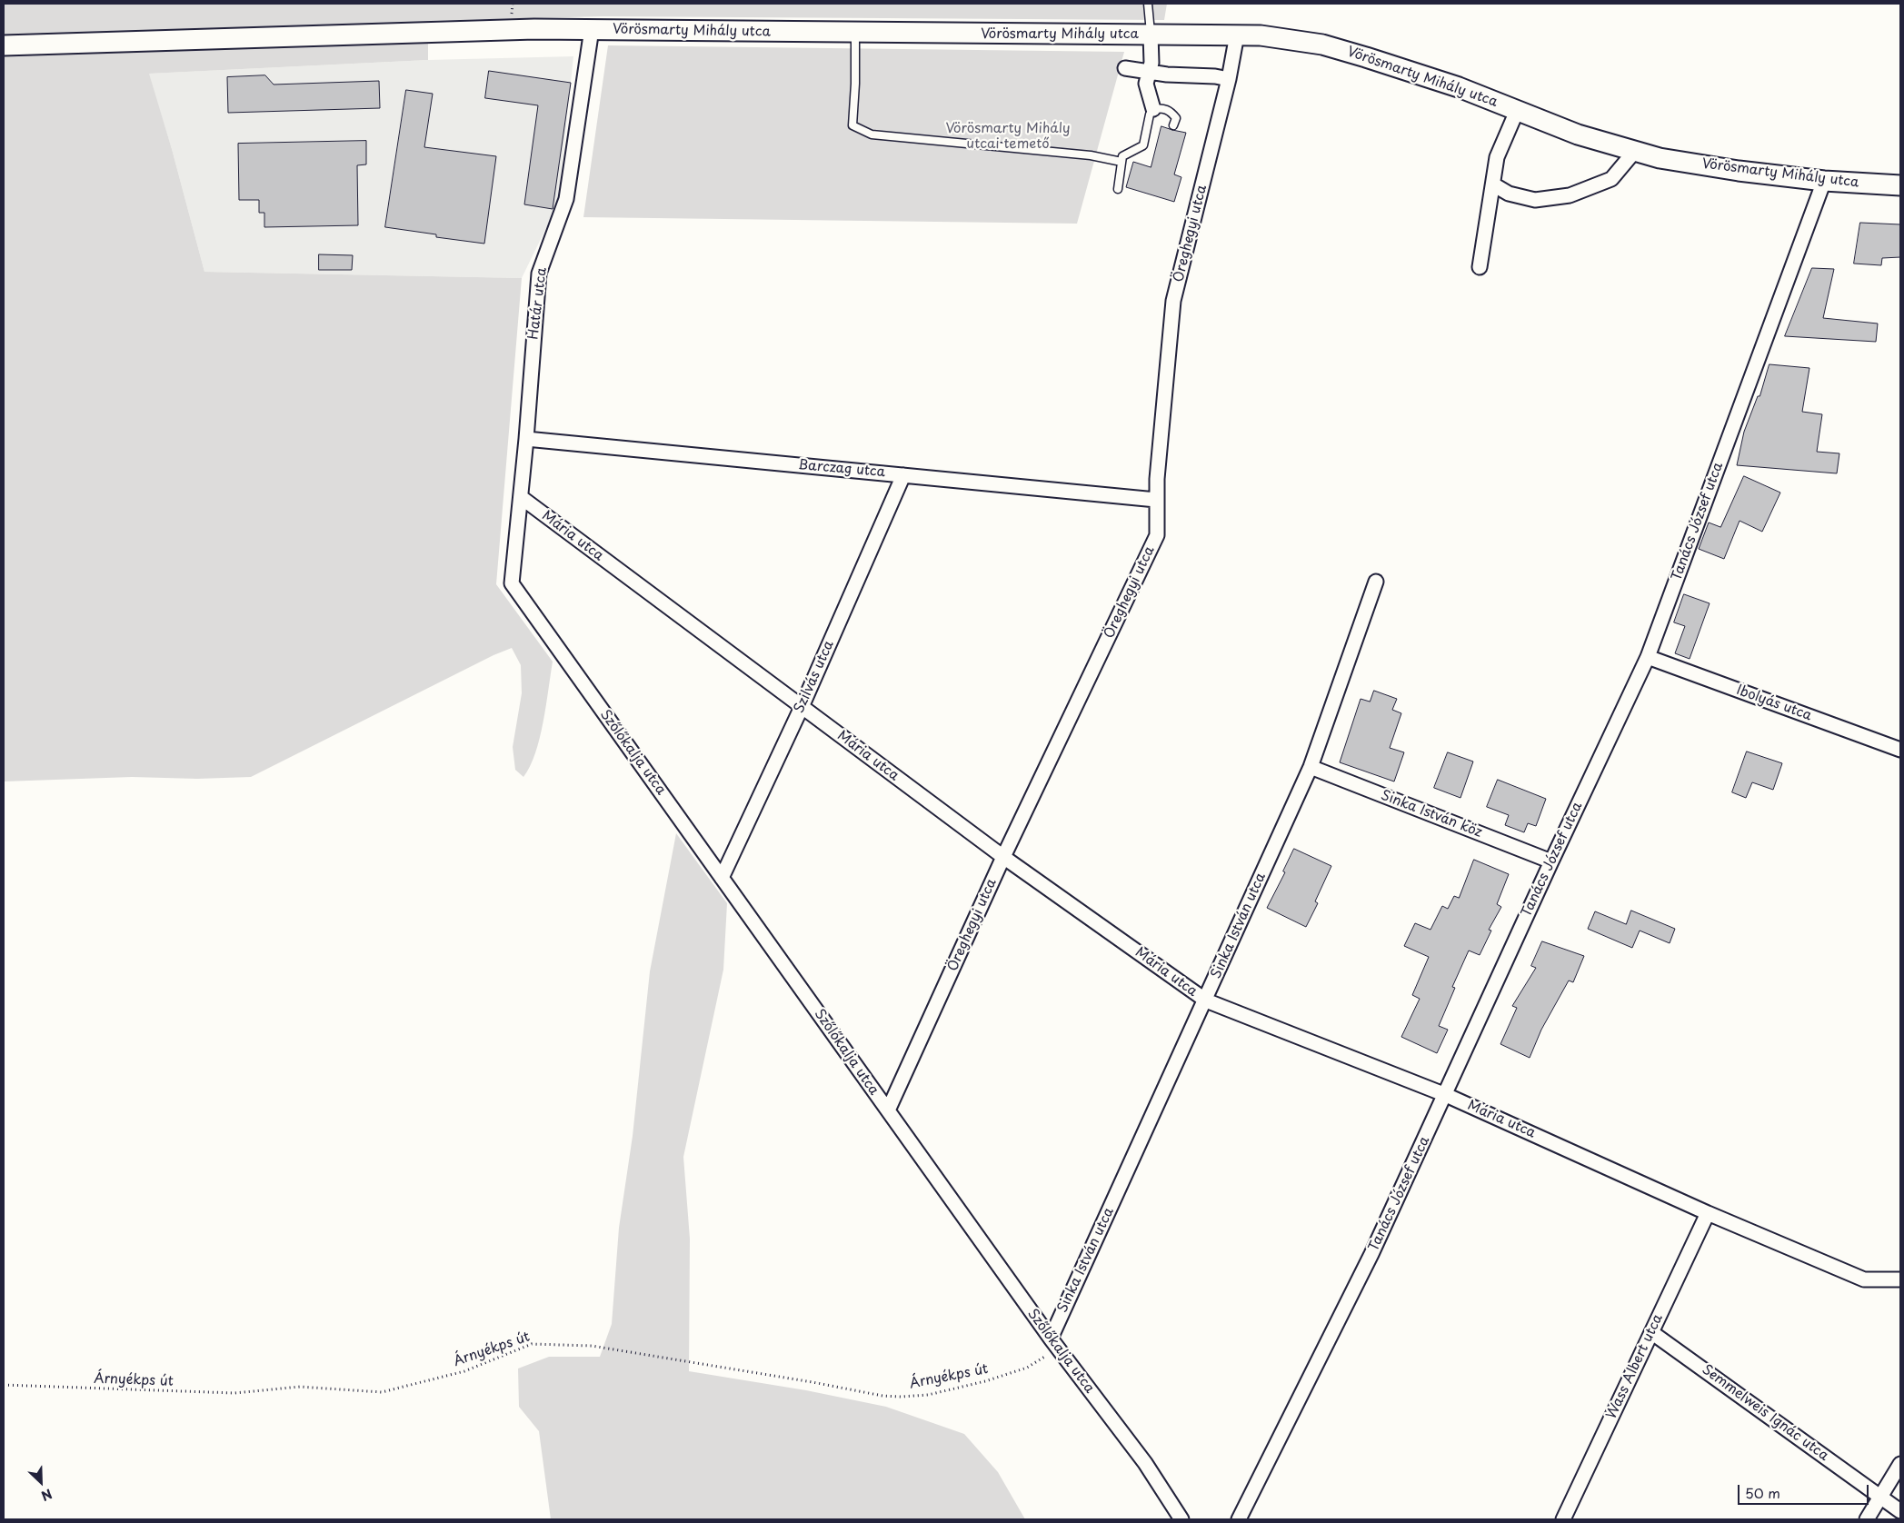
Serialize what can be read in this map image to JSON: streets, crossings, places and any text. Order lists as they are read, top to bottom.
{
  "streets": {
    "main road": ["Vörösmarty Mihály utca"],
    "street": [
      "Öreghegyi utca",
      "Határ utca",
      "Barczag utca",
      "Tanács József utca",
      "Mária utca",
      "Szilvás utca",
      "Ibolyás utca",
      "Szőlőkalja utca",
      "Sinka István köz",
      "Sinka István utca",
      "Wass Albert utca",
      "Semmelweis Ignác utca"
    ],
    "path": ["Árnyékps út"]
  },
  "crossings": [
    ["Vörösmarty Mihály utca", "Öreghegyi utca"],
    ["Vörösmarty Mihály utca", "Határ utca"],
    ["Vörösmarty Mihály utca", "Tanács József utca"],
    ["Öreghegyi utca", "Barczag utca"],
    ["Öreghegyi utca", "Mária utca"],
    ["Öreghegyi utca", "Szőlőkalja utca"],
    ["Határ utca", "Barczag utca"],
    ["Határ utca", "Mária utca"],
    ["Határ utca", "Szőlőkalja utca"],
    ["Barczag utca", "Szilvás utca"],
    ["Tanács József utca", "Mária utca"],
    ["Tanács József utca", "Ibolyás utca"],
    ["Tanács József utca", "Sinka István köz"],
    ["Mária utca", "Szilvás utca"],
    ["Mária utca", "Sinka István utca"],
    ["Mária utca", "Wass Albert utca"],
    ["Szilvás utca", "Szőlőkalja utca"],
    ["Szőlőkalja utca", "Sinka István utca"],
    ["Szőlőkalja utca", "Árnyékps út"],
    ["Sinka István köz", "Sinka István utca"],
    ["Sinka István utca", "Árnyékps út"],
    ["Wass Albert utca", "Semmelweis Ignác utca"]
  ],
  "parks": ["Vörösmarty Mihály utcai temető"],
  "scale_bar": "50 m",
  "north": "bottom right"
}
